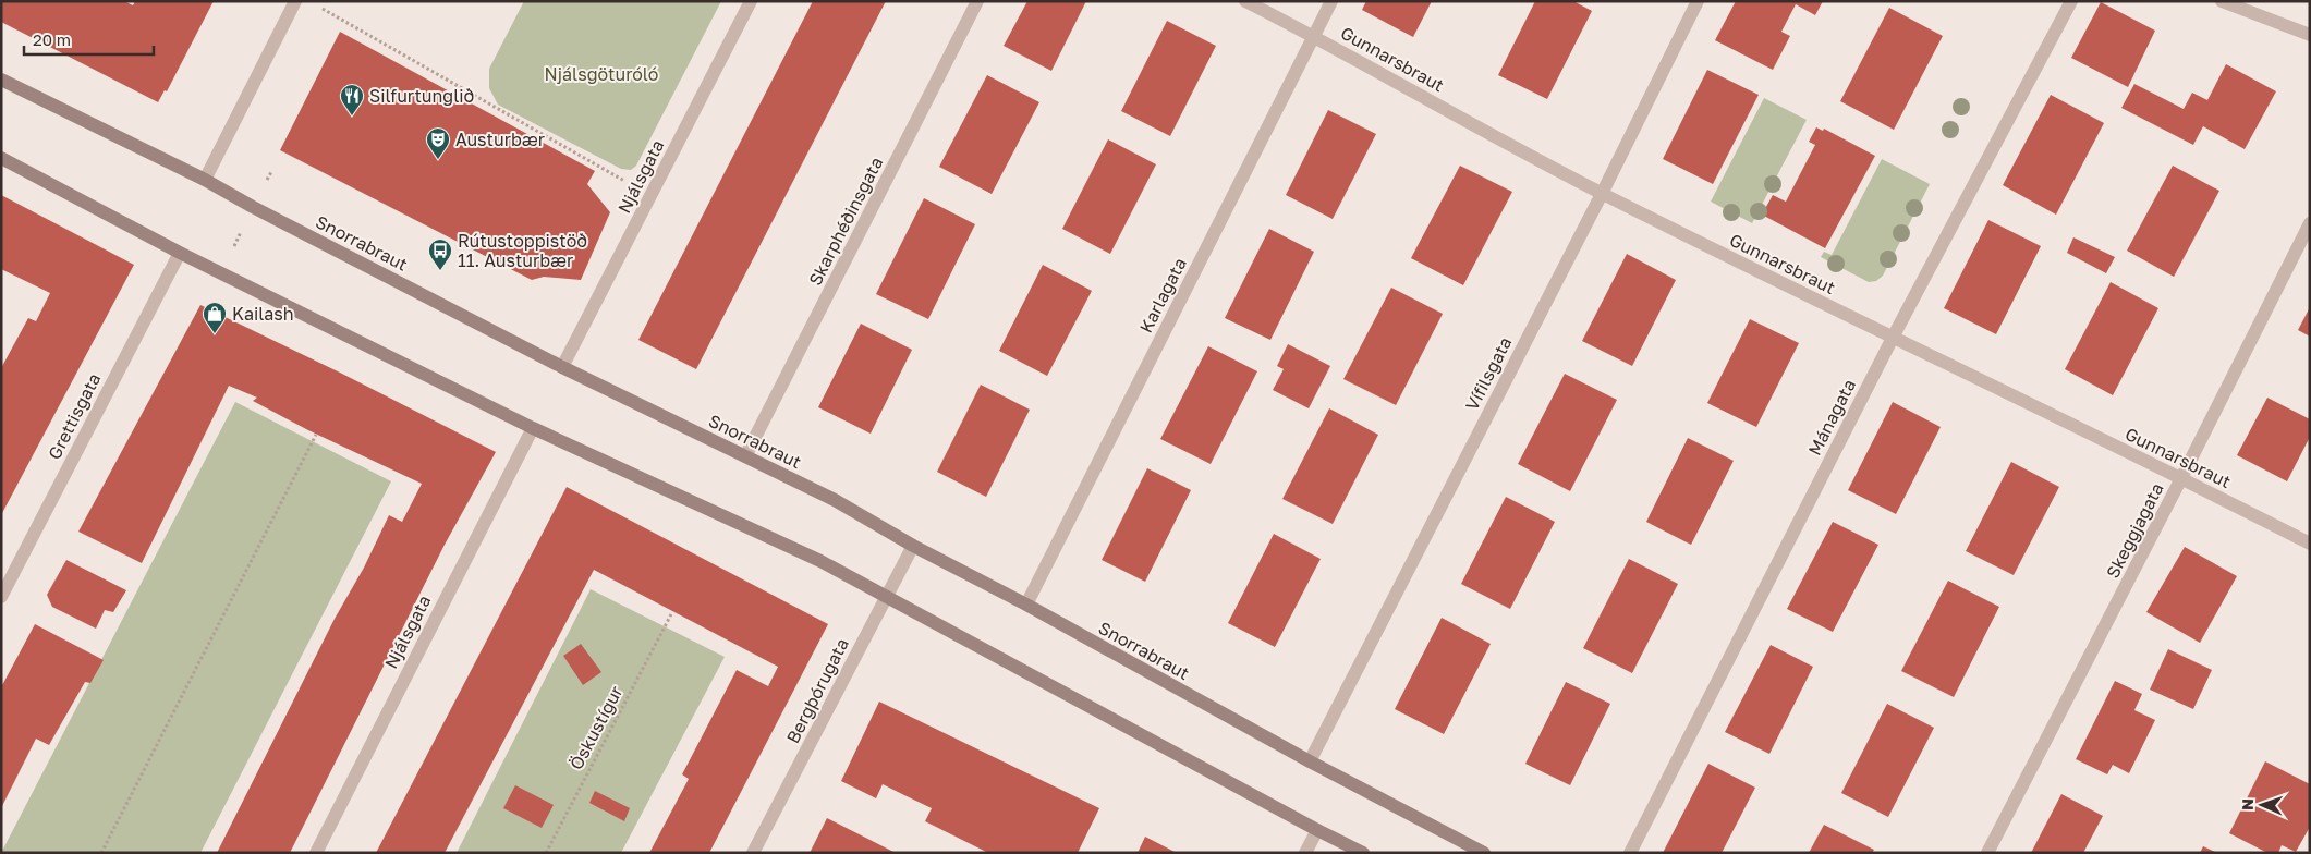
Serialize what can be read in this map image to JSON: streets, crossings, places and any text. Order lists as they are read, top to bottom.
{
  "streets": {
    "main road": ["Snorrabraut"],
    "street": [
      "Gunnarsbraut",
      "Njálsgata",
      "Skarphéðinsgata",
      "Karlagata",
      "Vífilsgata",
      "Grettisgata",
      "Mánagata",
      "Skeggjagata",
      "Bergþórugata"
    ],
    "path": ["Öskustígur"]
  },
  "crossings": [
    ["Gunnarsbraut", "Karlagata"],
    ["Gunnarsbraut", "Vífilsgata"],
    ["Gunnarsbraut", "Mánagata"],
    ["Gunnarsbraut", "Skeggjagata"],
    ["Njálsgata", "Snorrabraut"],
    ["Skarphéðinsgata", "Snorrabraut"],
    ["Snorrabraut", "Karlagata"],
    ["Snorrabraut", "Vífilsgata"],
    ["Snorrabraut", "Bergþórugata"]
  ],
  "parks": ["Njálsgöturóló"],
  "places": {
    "restaurant": ["Silfurtunglið"],
    "theatre": ["Austurbær"],
    "bus stop": ["Rútustoppistöð 11. Austurbær"],
    "shop": ["Kailash"]
  },
  "scale_bar": "20 m",
  "north": "left"
}
